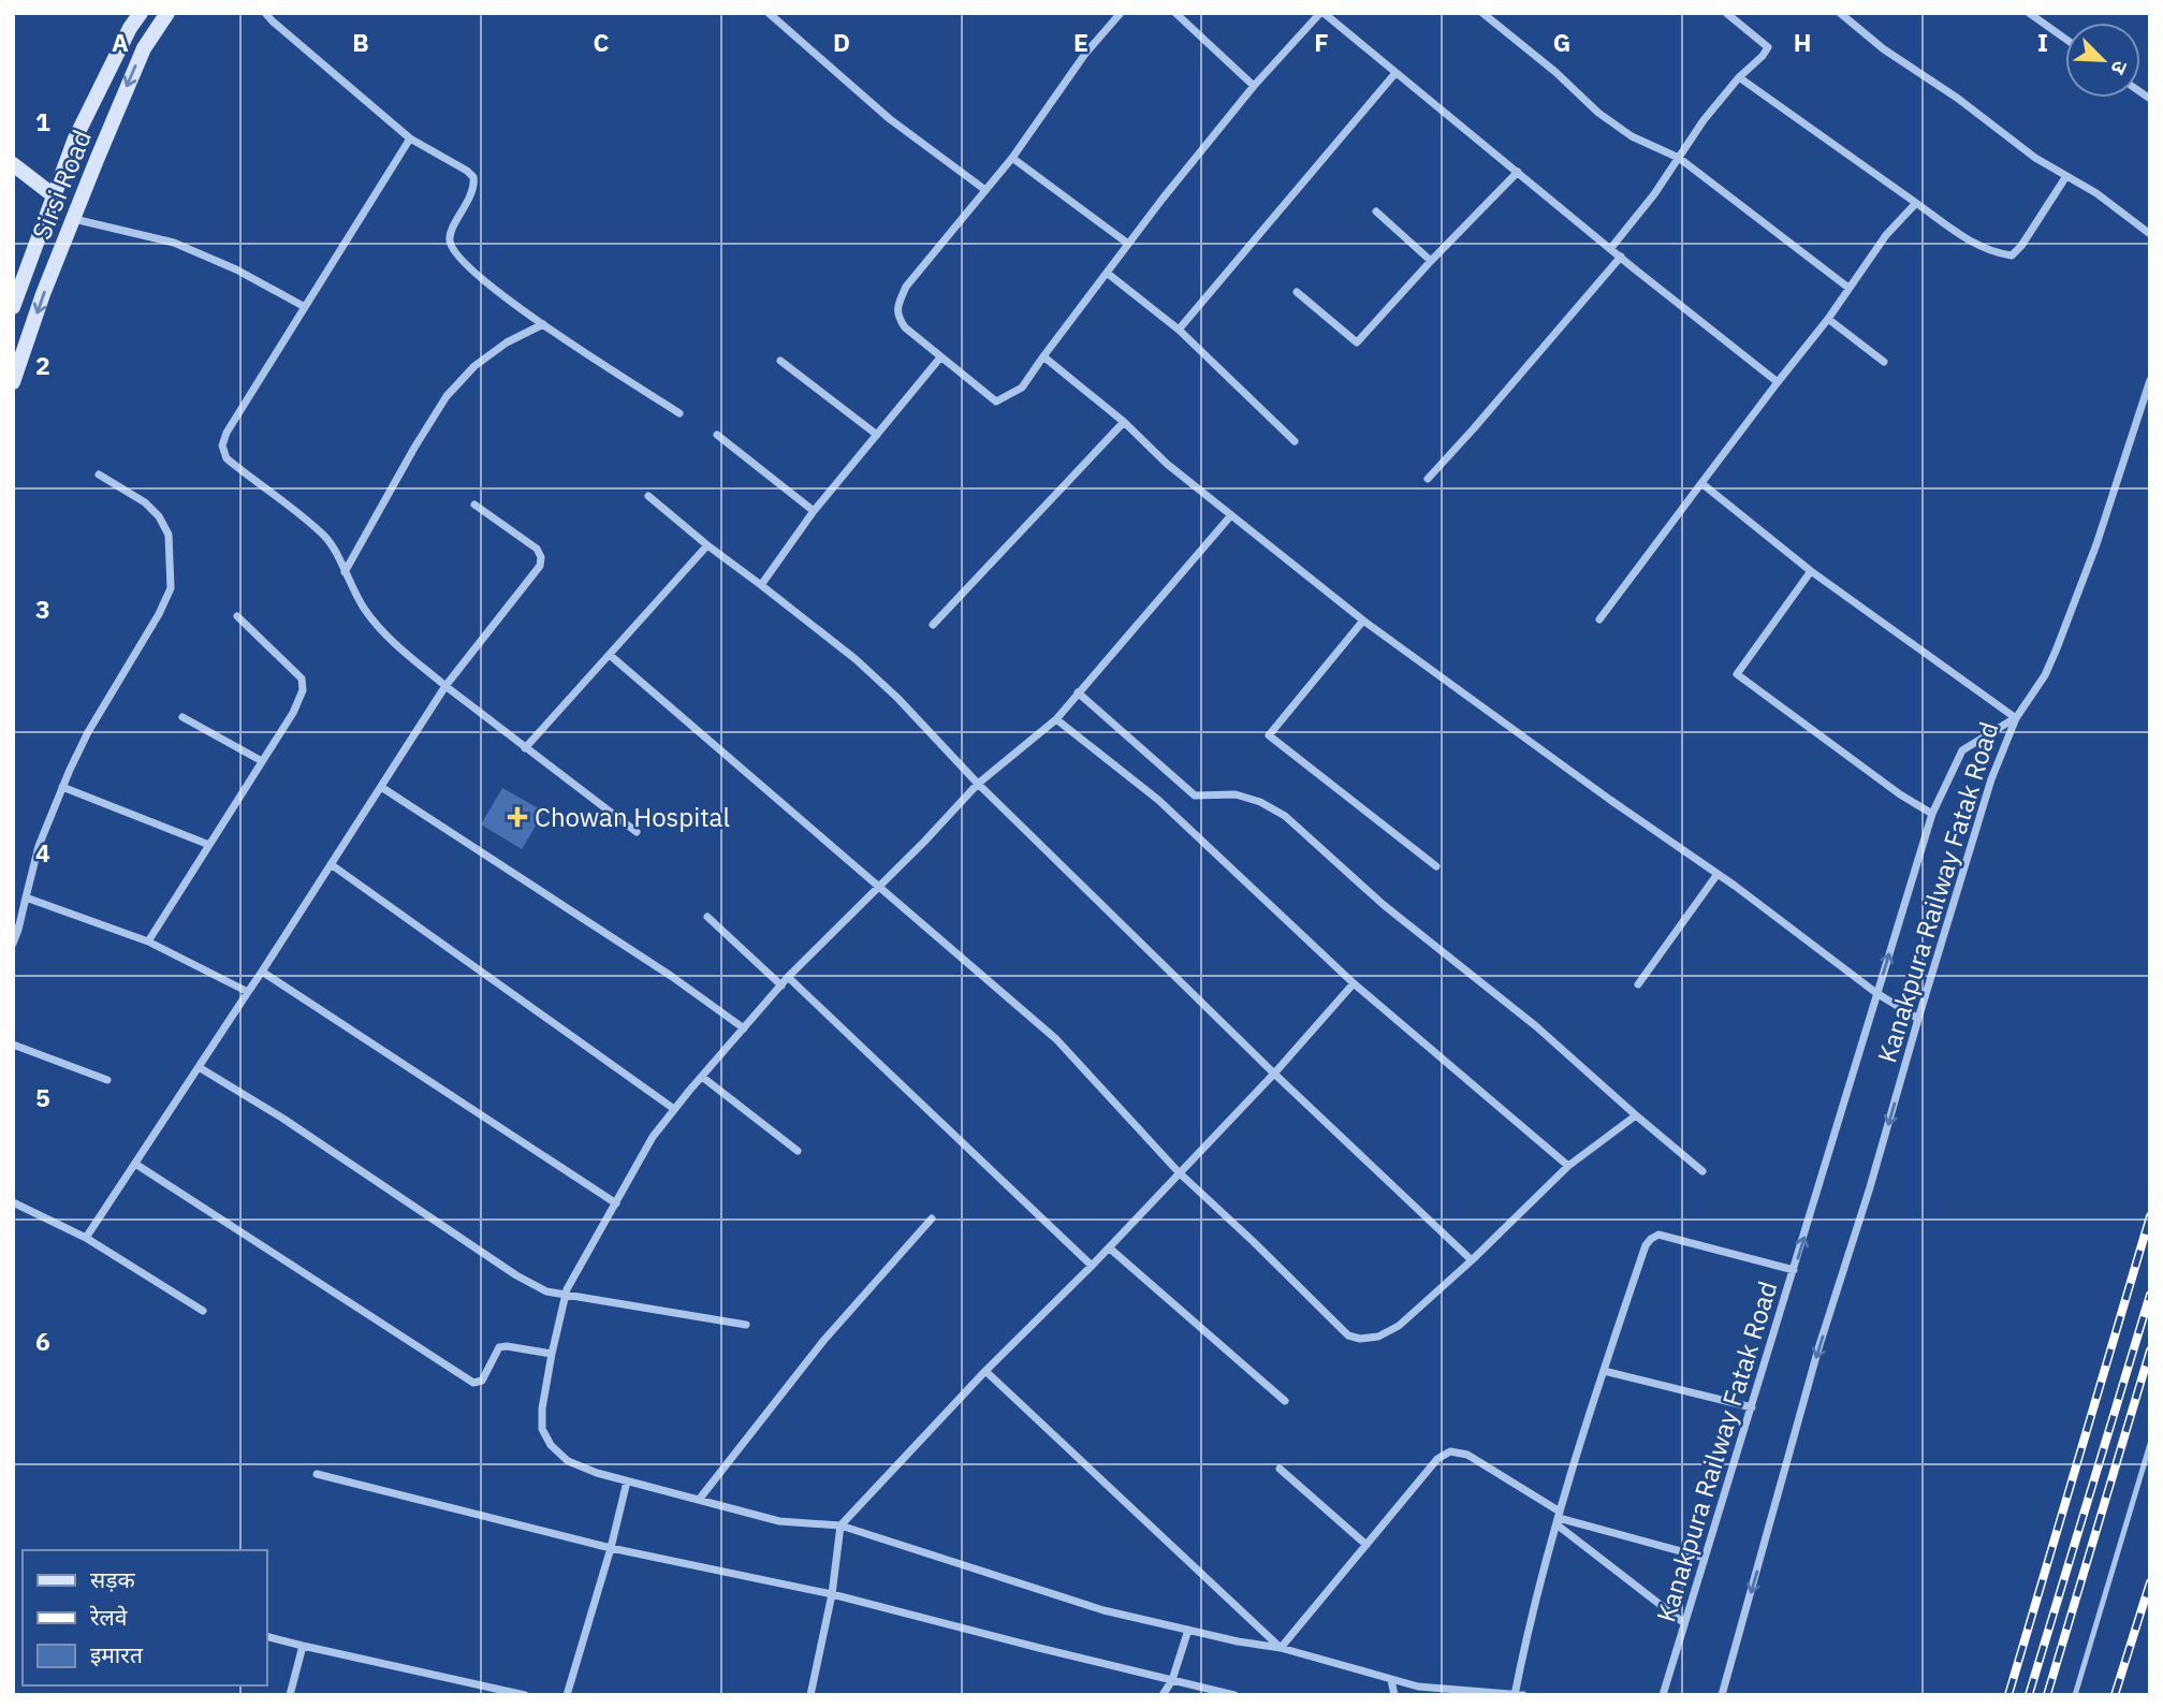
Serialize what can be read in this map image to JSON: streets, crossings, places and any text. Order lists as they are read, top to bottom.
{
  "streets": {
    "main road": ["Sirsi Road"],
    "street": ["Kanakpura Railway Fatak Road"]
  },
  "places": {
    "health": ["Chowan Hospital"]
  },
  "legend": ["सड़क", "रेलवे", "इमारत"],
  "north": "bottom right",
  "grid": {
    "columns": [
      "A",
      "B",
      "C",
      "D",
      "E",
      "F",
      "G",
      "H",
      "I"
    ],
    "rows": [
      "1",
      "2",
      "3",
      "4",
      "5",
      "6"
    ]
  }
}
